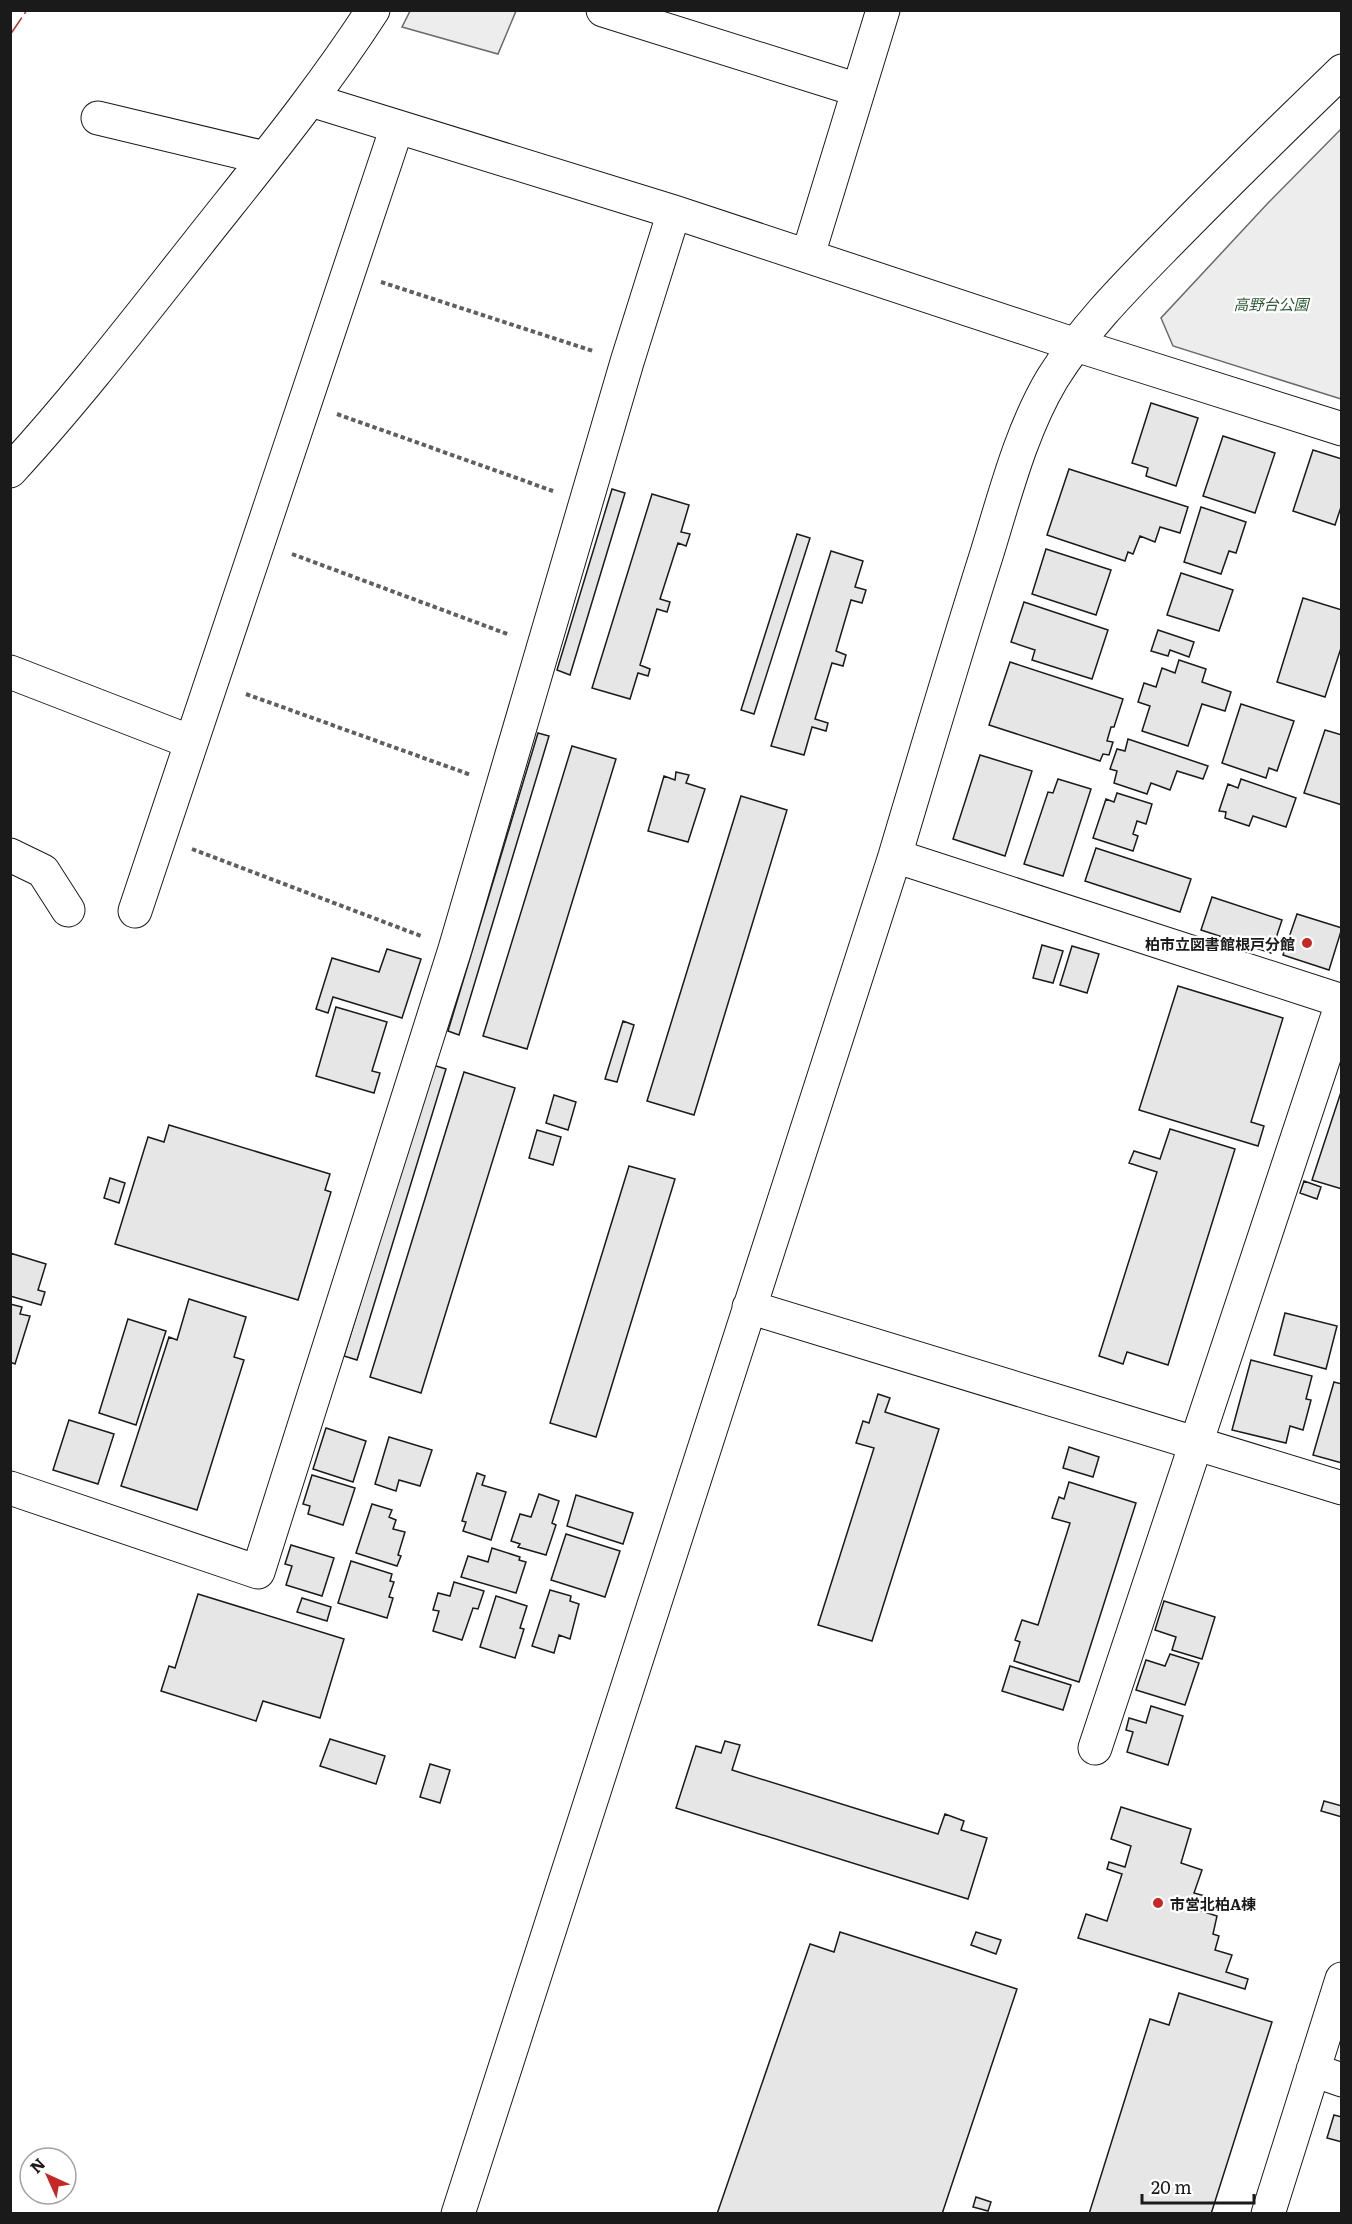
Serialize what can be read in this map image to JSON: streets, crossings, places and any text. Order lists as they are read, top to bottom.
{
  "parks": ["高野台公園"],
  "places": ["柏市立図書館根戸分館", "市営北柏A棟"],
  "scale_bar": "20 m",
  "north": "top left"
}
